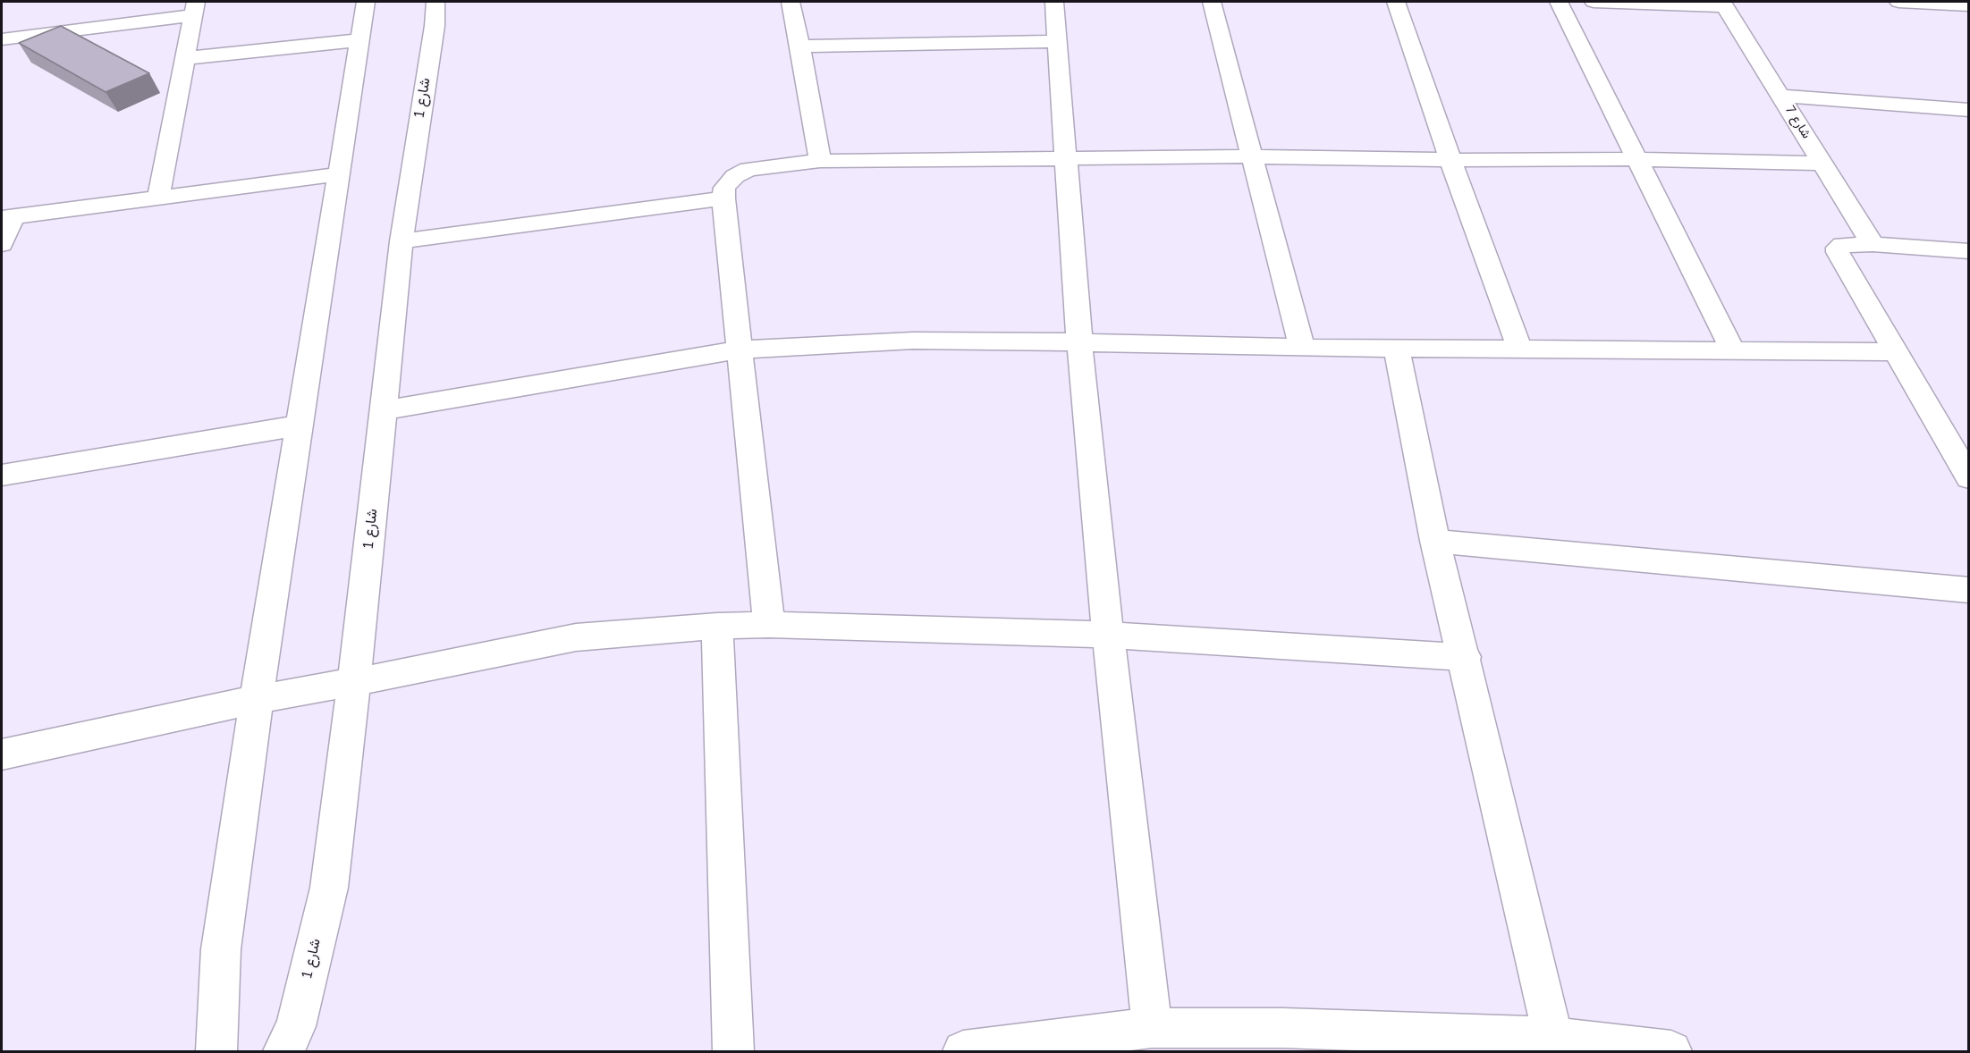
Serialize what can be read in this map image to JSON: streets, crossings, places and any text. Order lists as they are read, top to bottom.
{
  "streets": {
    "street": ["شارع 1", "شارع 7"]
  }
}
